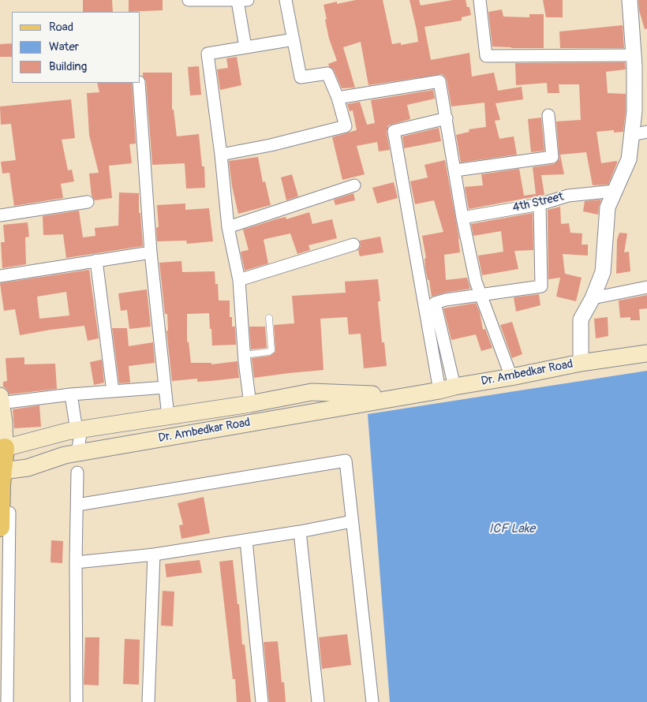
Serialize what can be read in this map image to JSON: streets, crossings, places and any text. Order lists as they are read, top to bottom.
{
  "streets": {
    "main road": ["Dr. Ambedkar Road"],
    "street": ["4th Street"]
  },
  "water": ["ICF Lake"],
  "legend": ["Road", "Water", "Building"]
}
